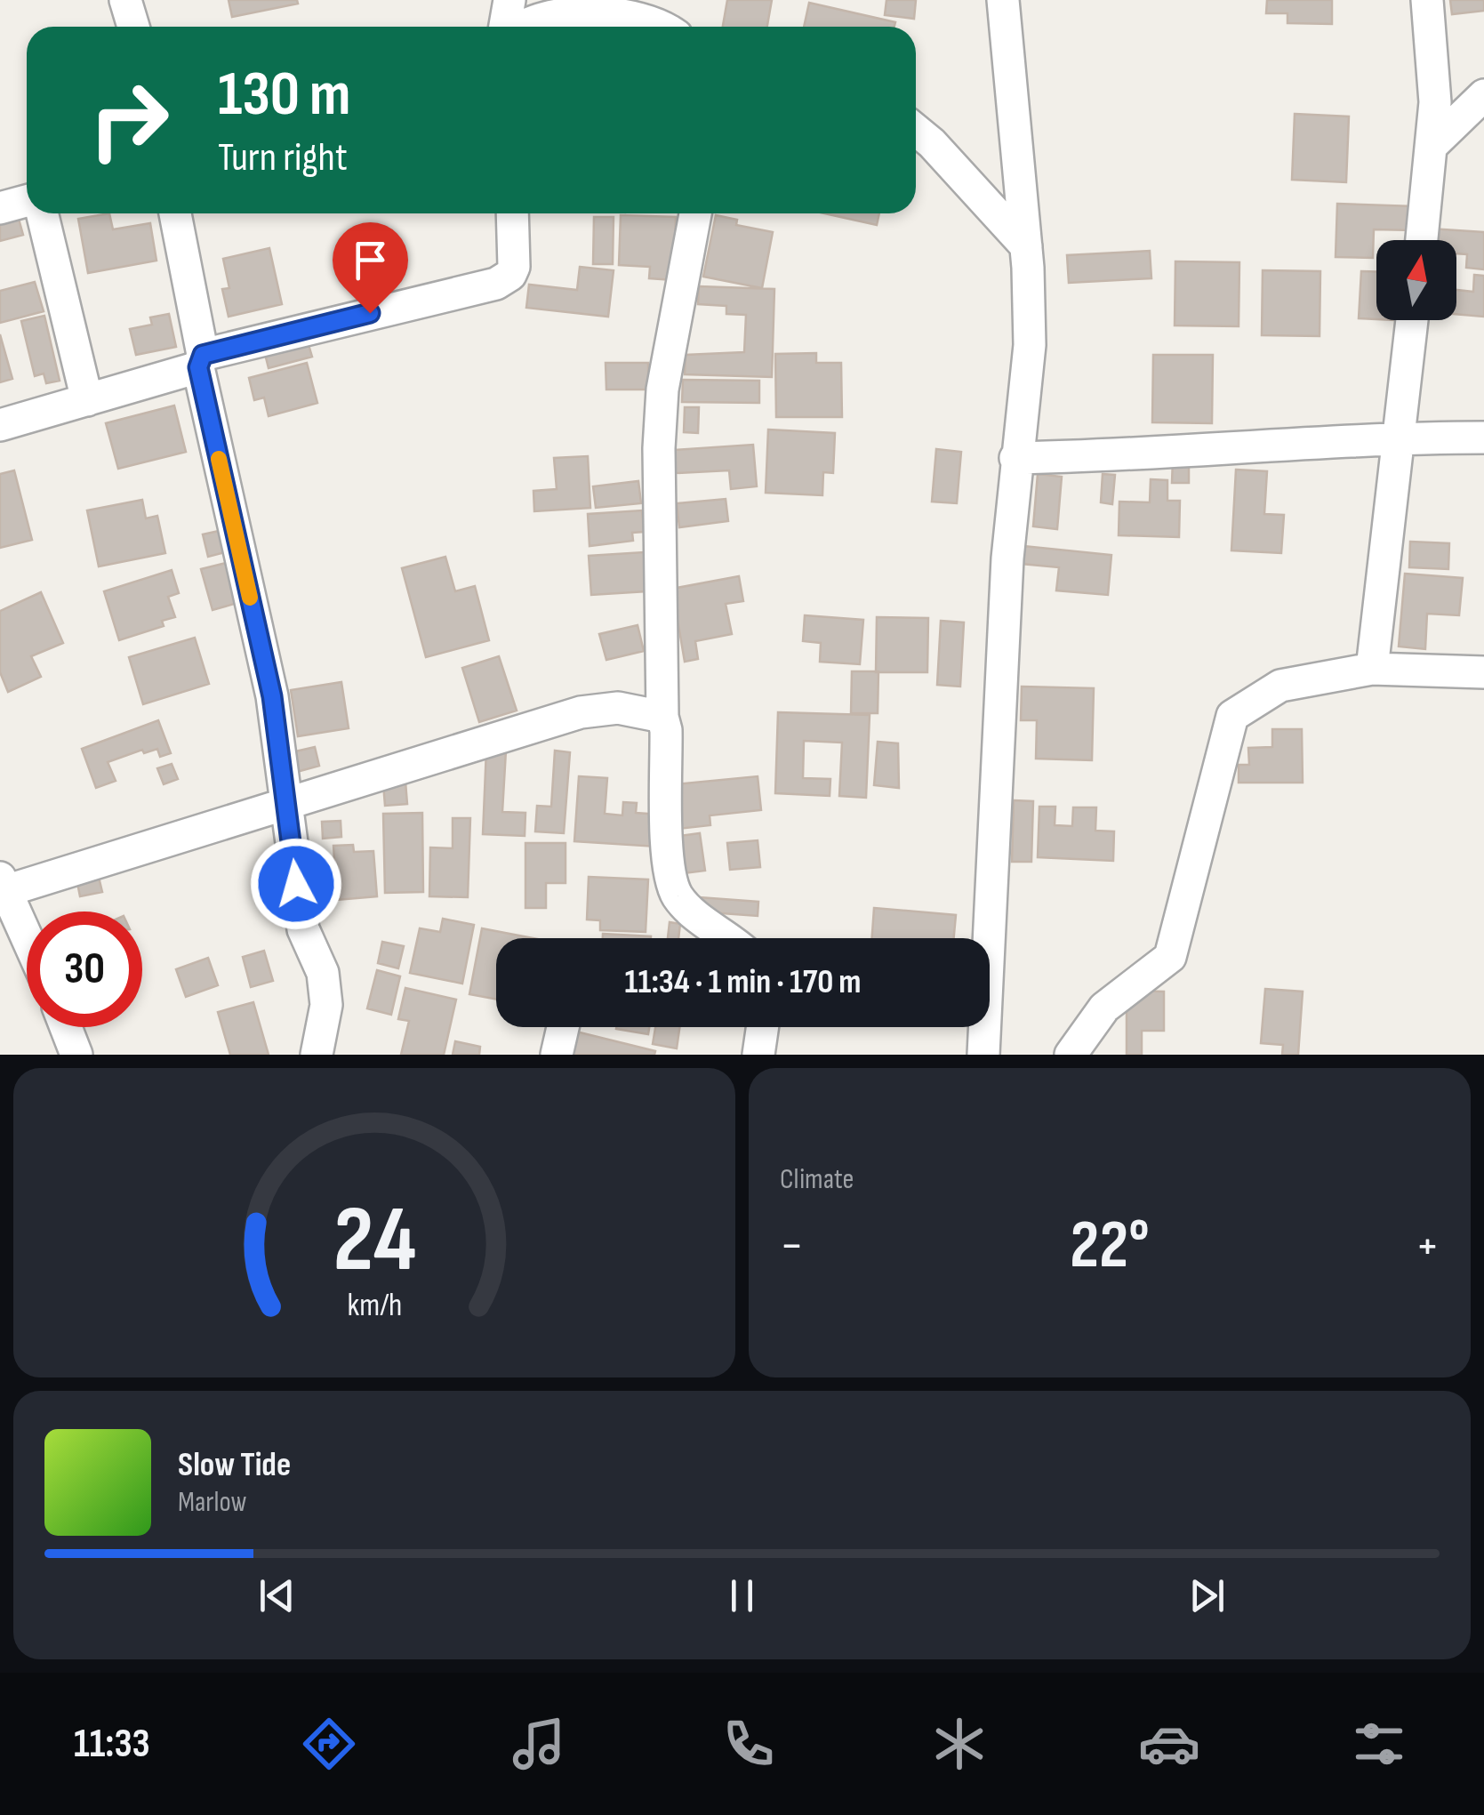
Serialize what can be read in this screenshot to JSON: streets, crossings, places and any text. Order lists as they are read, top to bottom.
{
  "north": "top",
  "page": {
    "turn": ["130 m", "Turn right"],
    "limit": "30",
    "trip": "11:34 · 1 min · 170 m",
    "tile": "Climate",
    "heat": ["−", "22°", "+"],
    "song": ["Slow Tide", "Marlow"],
    "tabs": "11:33",
    "gauge": ["24", "km/h"]
  }
}
